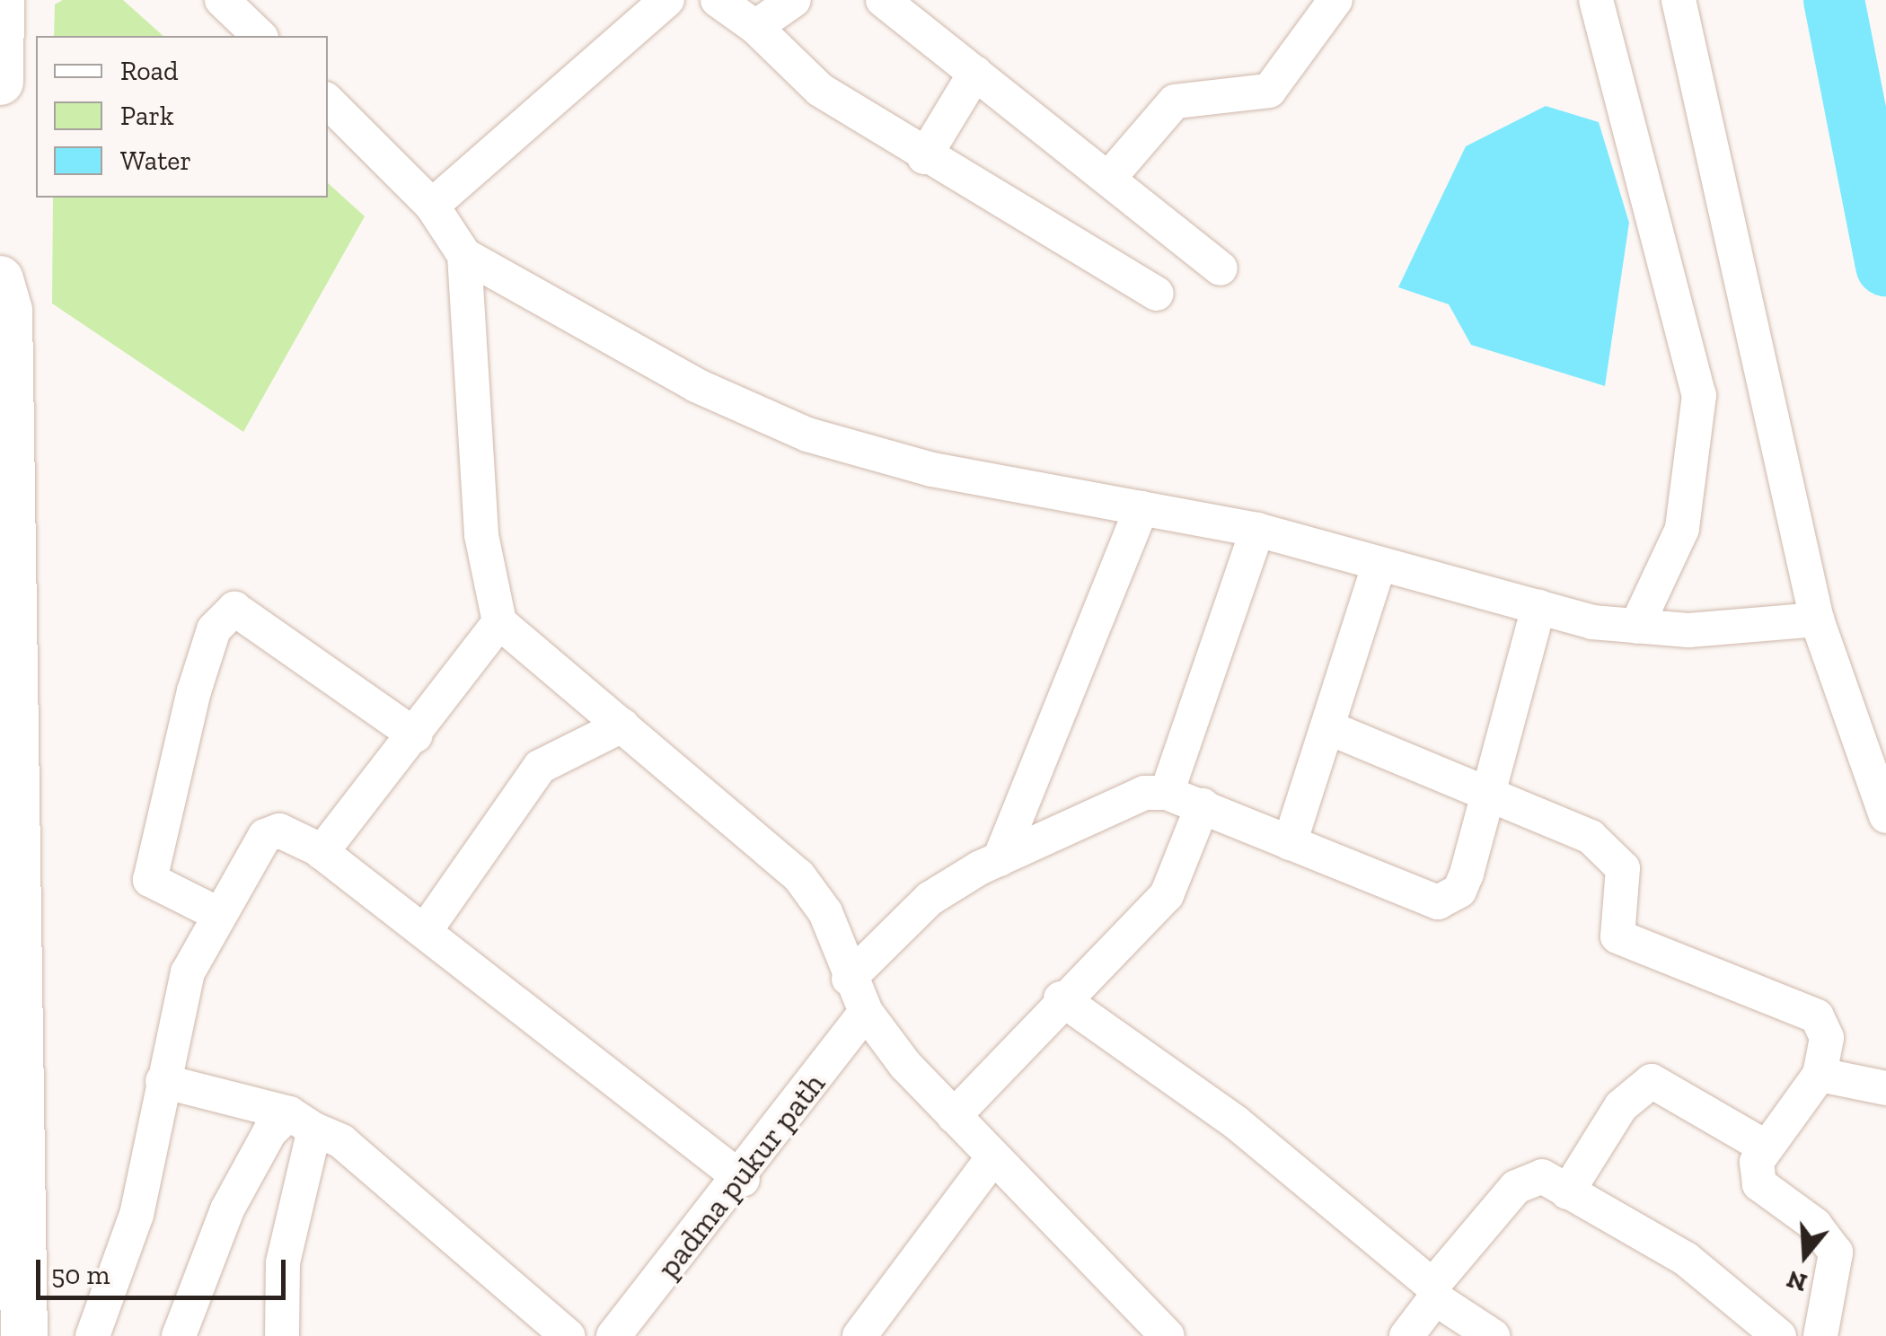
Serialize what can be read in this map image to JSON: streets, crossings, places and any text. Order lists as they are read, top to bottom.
{
  "streets": {
    "street": ["padma pukur path"]
  },
  "legend": ["Road", "Park", "Water"],
  "scale_bar": "50 m",
  "north": "bottom"
}
